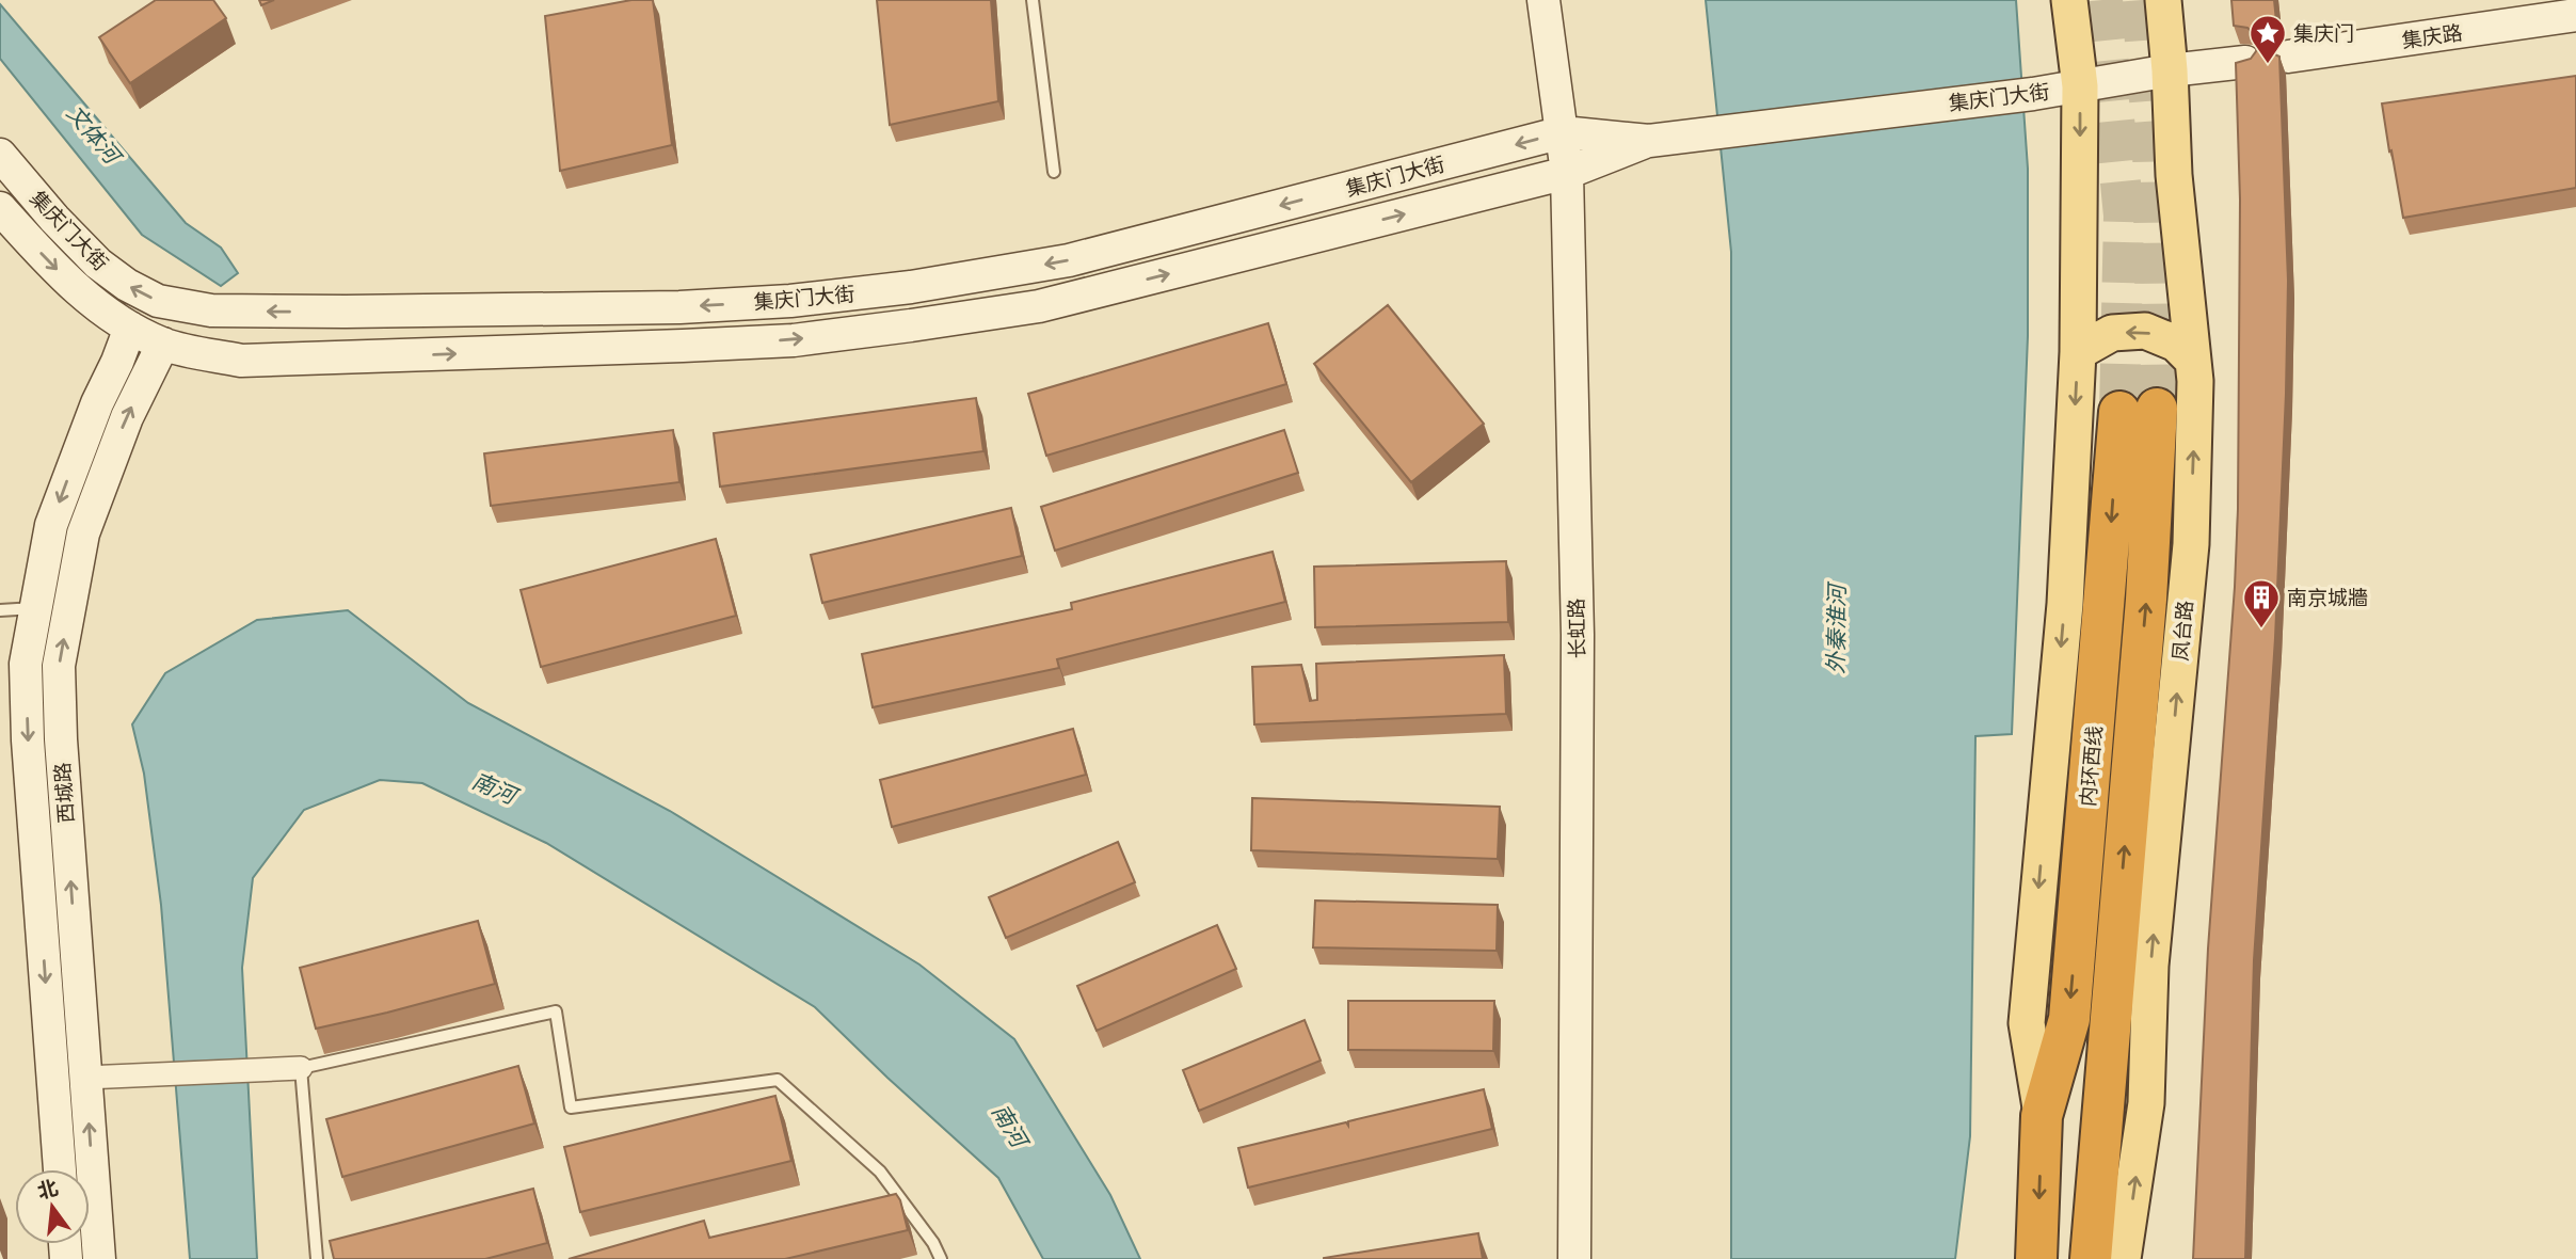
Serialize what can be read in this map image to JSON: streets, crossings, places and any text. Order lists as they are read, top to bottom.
{
  "streets": {
    "highway": ["内环西线"],
    "main road": [
      "集庆路",
      "集庆门大街",
      "长虹路",
      "凤台路",
      "西城路"
    ]
  },
  "crossings": [
    ["集庆门大街", "长虹路"],
    ["集庆门大街", "凤台路"],
    ["集庆门大街", "西城路"]
  ],
  "water": ["文体河", "外秦淮河", "南河"],
  "places": {
    "place": ["集庆门"],
    "building": ["南京城牆"]
  },
  "north": "top"
}
